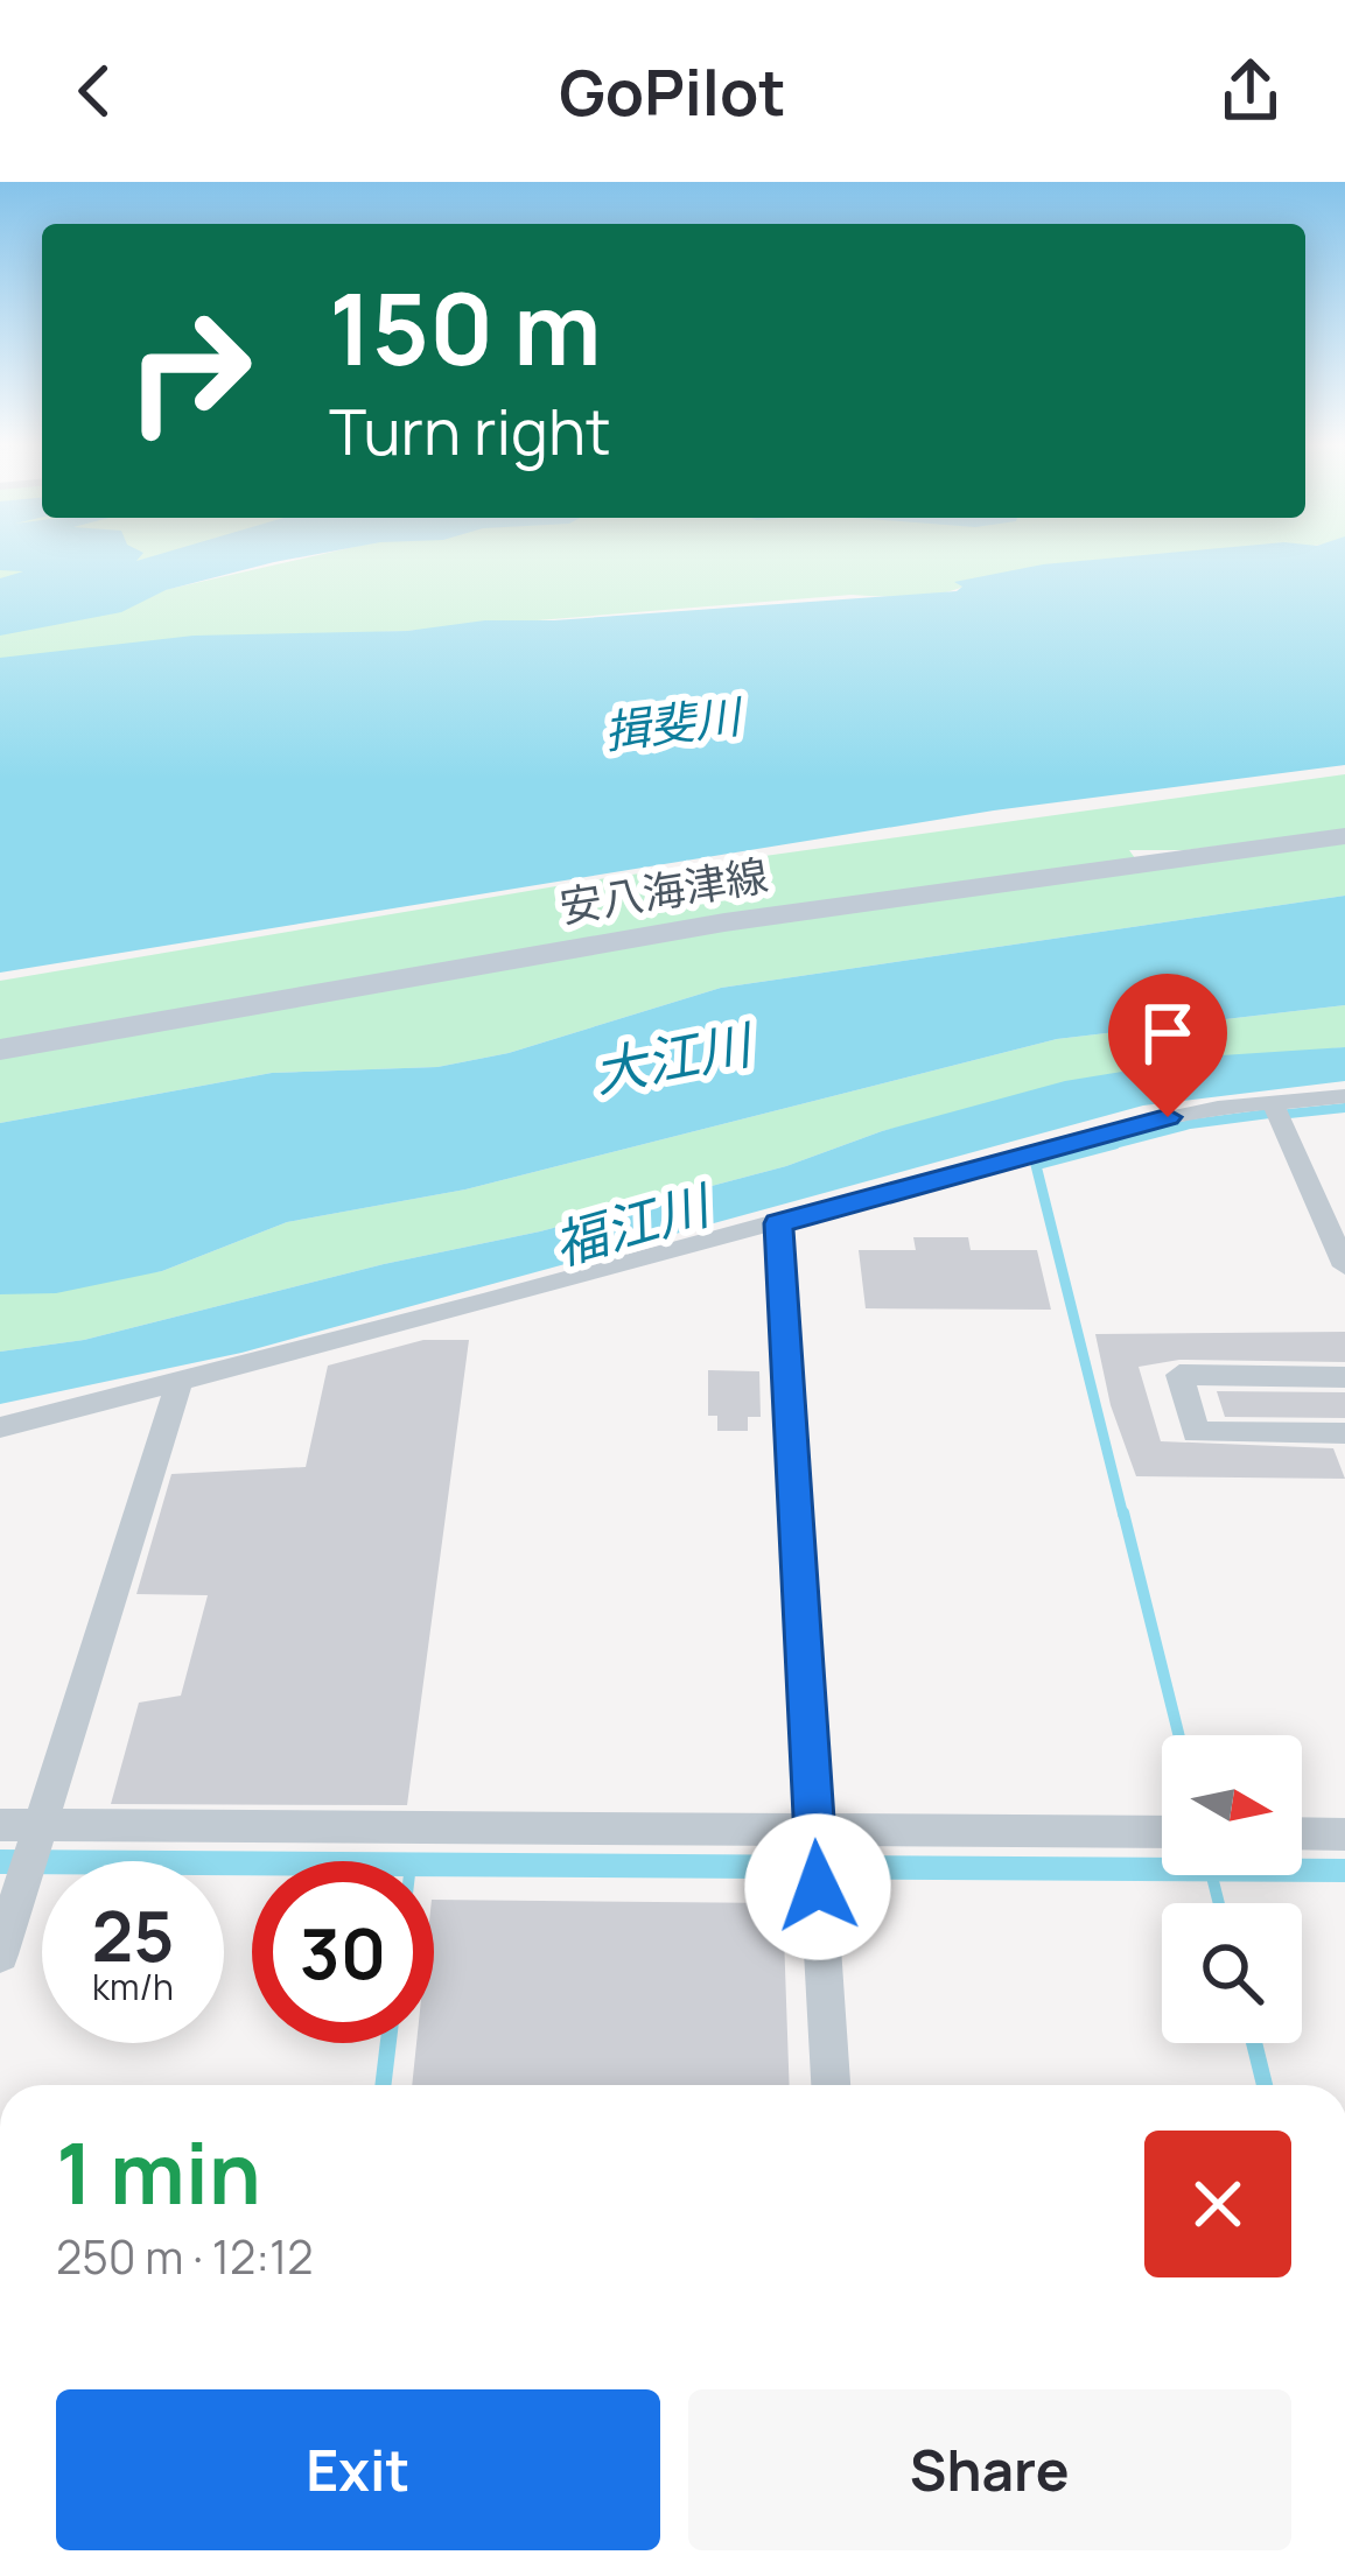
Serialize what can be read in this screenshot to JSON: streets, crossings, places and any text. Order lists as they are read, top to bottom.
{
  "streets": {
    "main road": ["安八海津線"]
  },
  "water": ["揖斐川", "大江川", "福江川"],
  "north": "right",
  "page": {
    "header": "GoPilot",
    "turn": ["150 m", "Turn right"],
    "speed": "25 km/h",
    "limit": "30",
    "heading": ["1 min", "250 m · 12:12"],
    "buttons": ["Exit", "Share"]
  }
}
